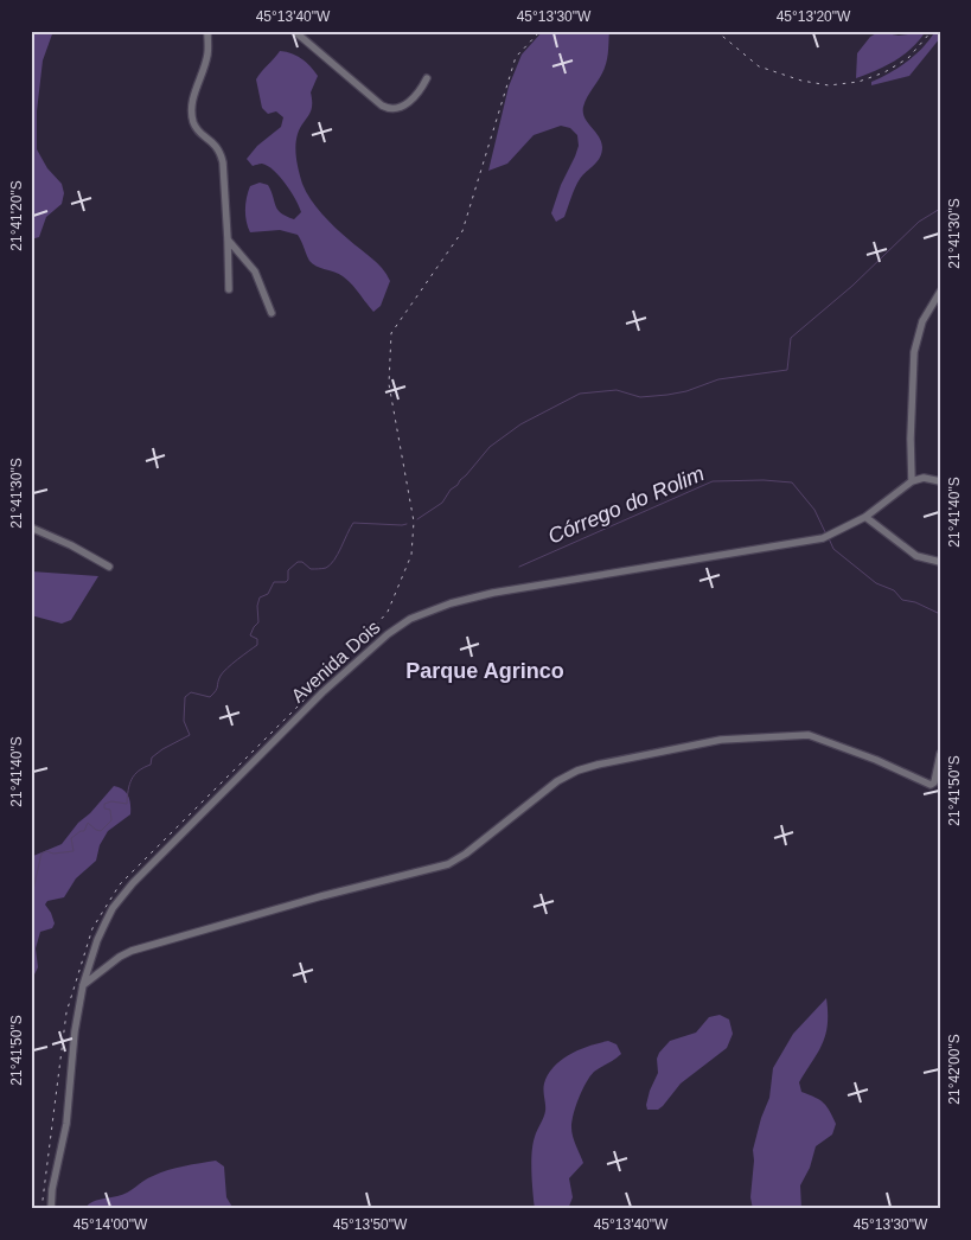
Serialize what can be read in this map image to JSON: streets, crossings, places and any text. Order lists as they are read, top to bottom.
{
  "streets": {
    "street": ["Avenida Dois"]
  },
  "districts": ["Parque Agrinco"],
  "water": ["Córrego do Rolim"],
  "coordinates": [
    "45°13'40\"W",
    "45°13'30\"W",
    "45°13'20\"W",
    "21°41'20\"S",
    "21°41'30\"S",
    "21°41'40\"S",
    "21°41'50\"S",
    "21°42'00\"S",
    "45°14'00\"W",
    "45°13'50\"W"
  ]
}
